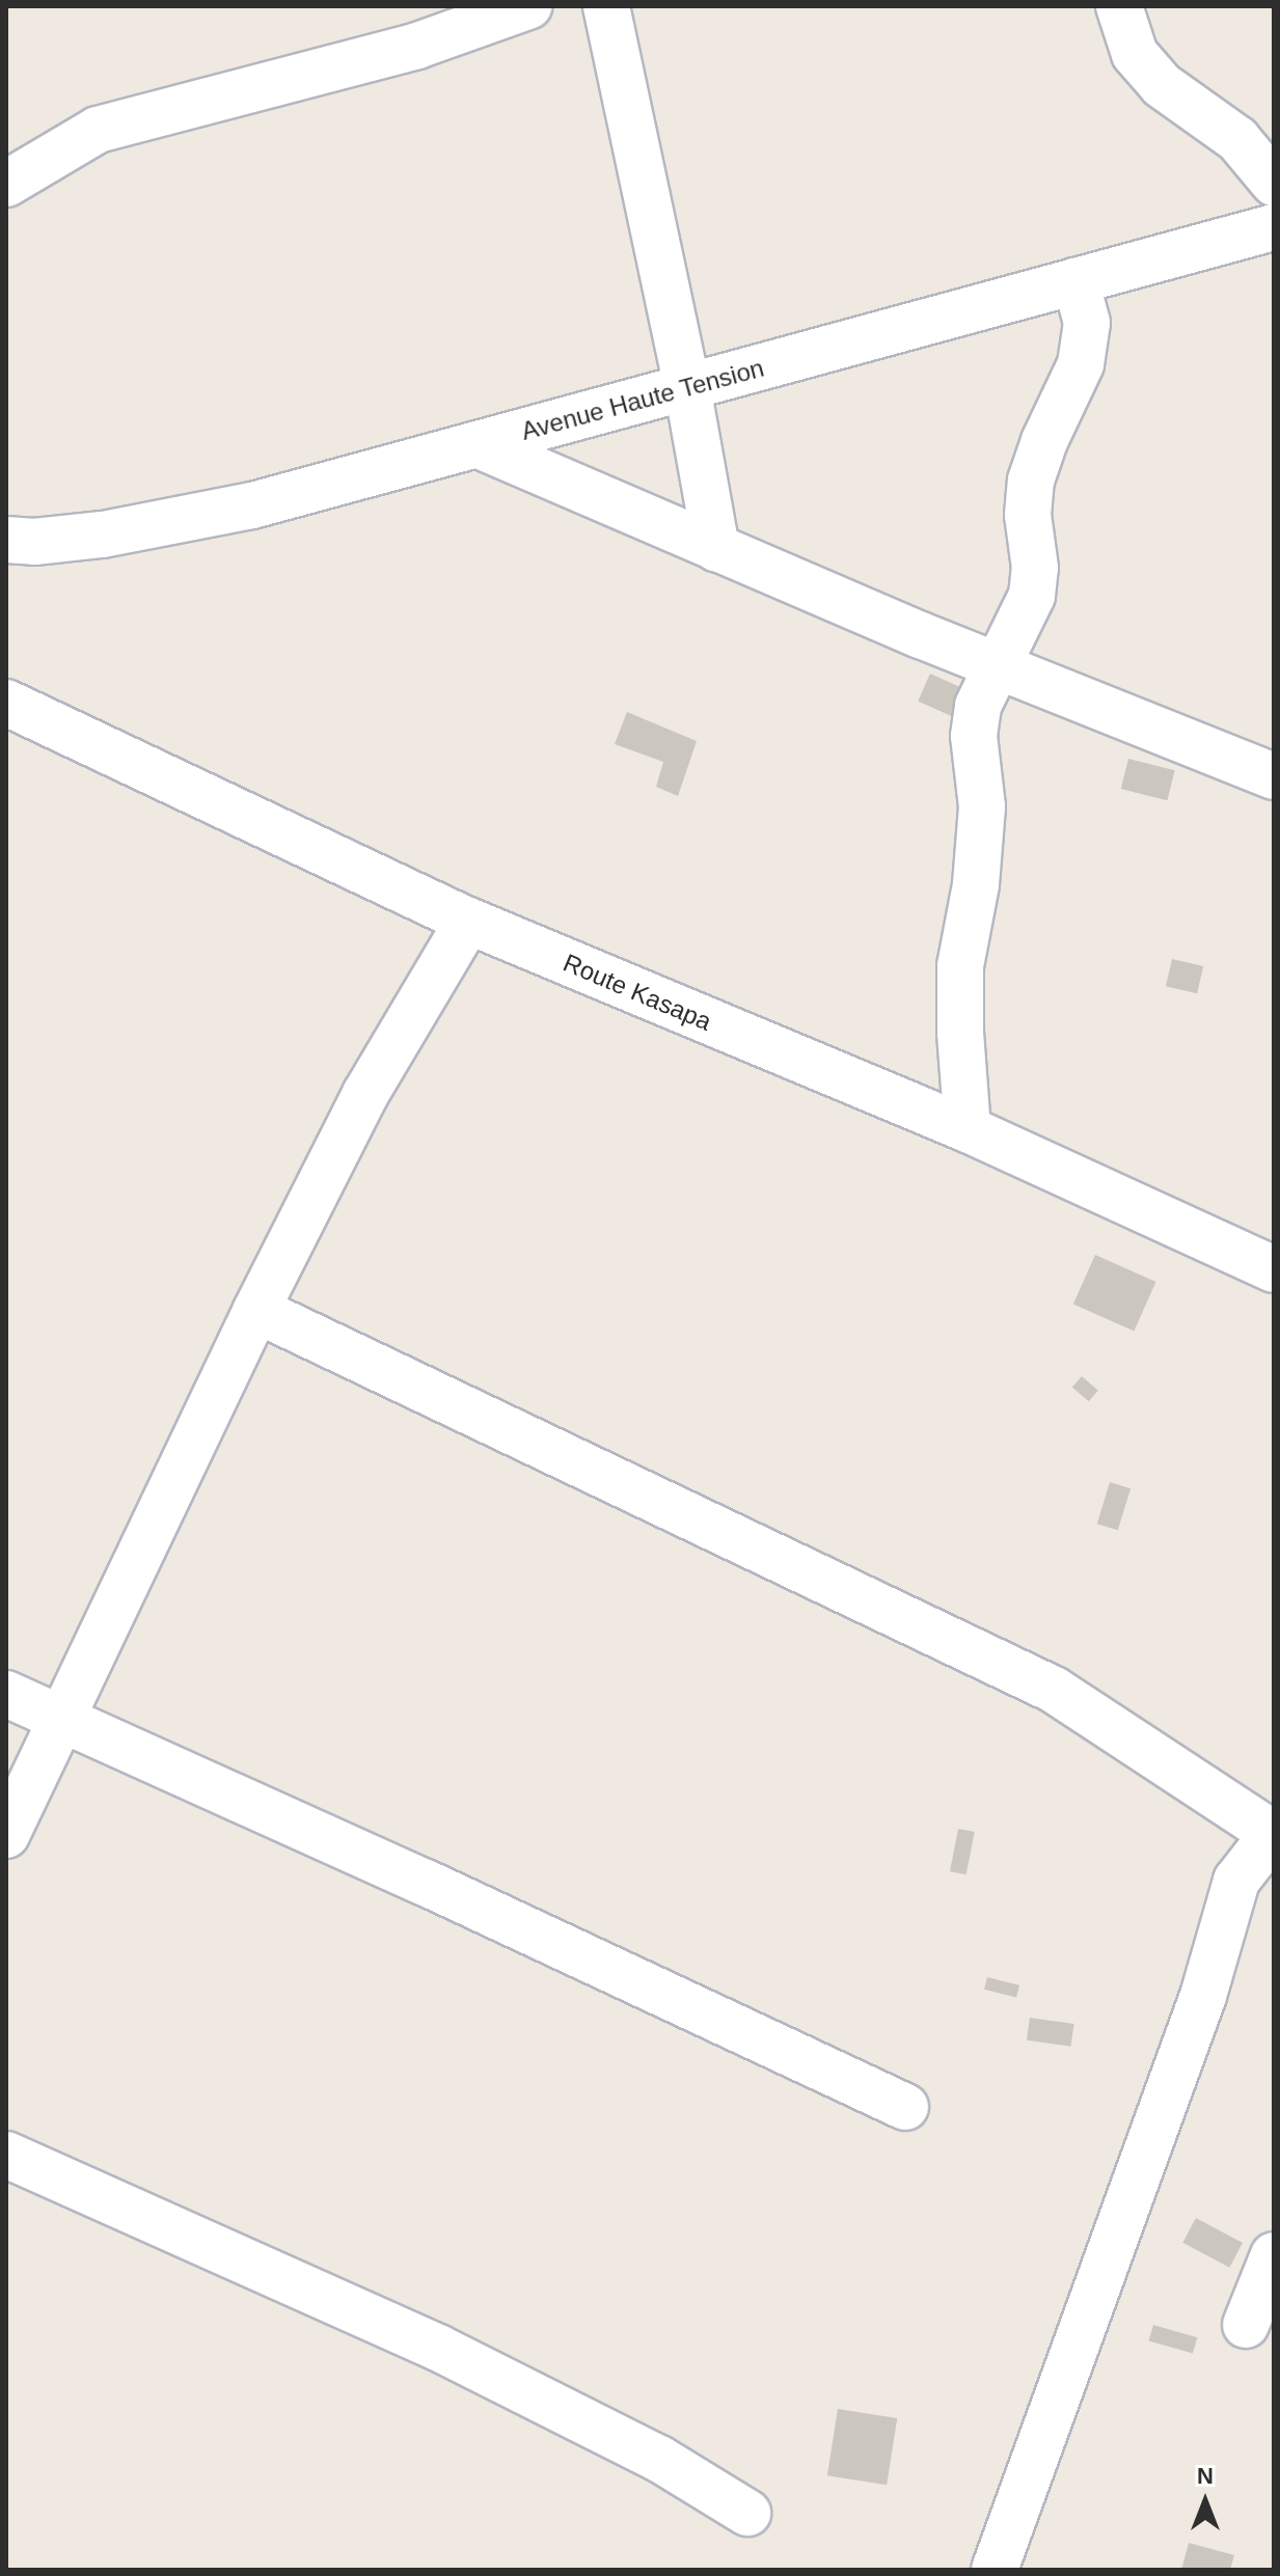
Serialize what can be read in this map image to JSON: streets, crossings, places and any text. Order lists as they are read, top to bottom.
{
  "streets": {
    "street": ["Avenue Haute Tension", "Route Kasapa"]
  },
  "north": "top"
}
